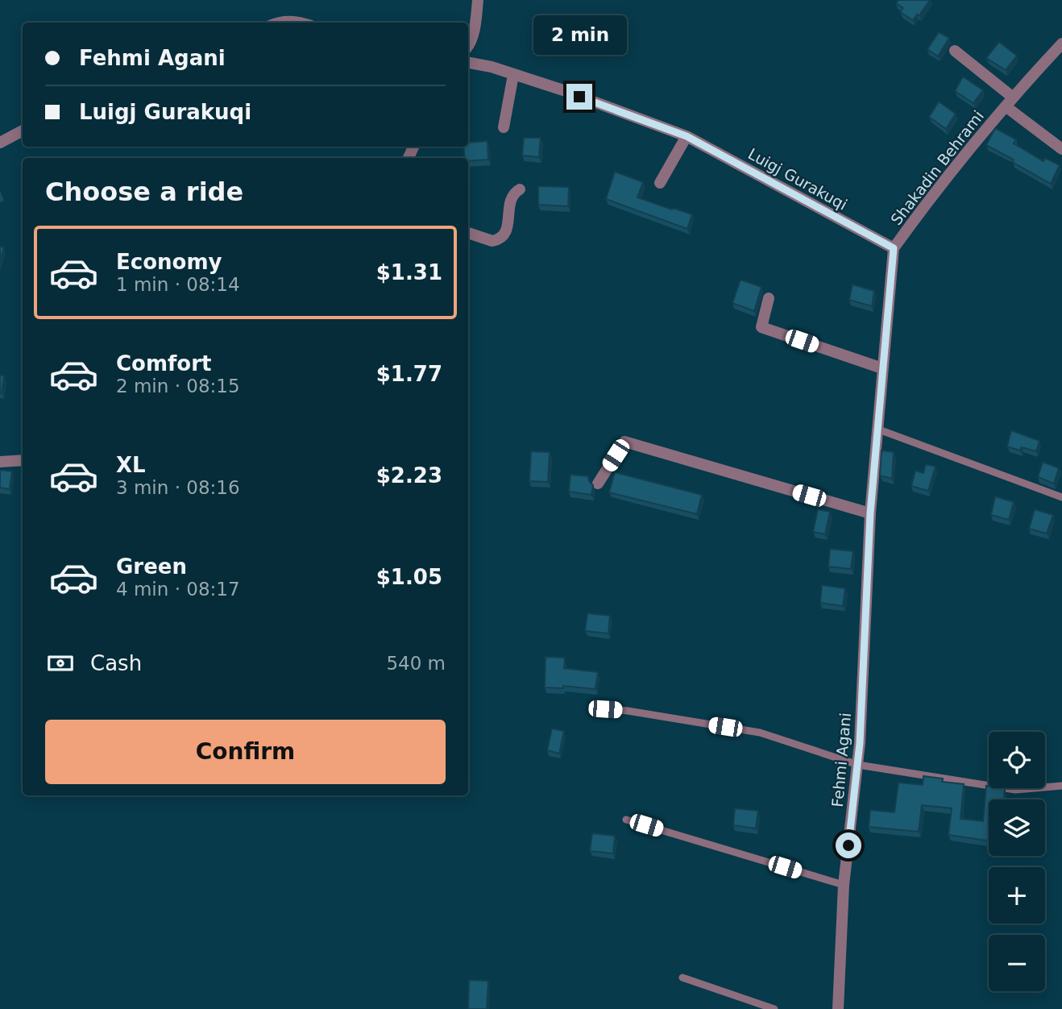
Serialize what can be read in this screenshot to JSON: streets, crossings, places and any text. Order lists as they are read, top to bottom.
{
  "streets": {
    "street": ["Shakadin Behrami", "Luigj Gurakuqi", "Fehmi Agani"]
  },
  "crossings": [
    ["Shakadin Behrami", "Luigj Gurakuqi"],
    ["Shakadin Behrami", "Fehmi Agani"],
    ["Luigj Gurakuqi", "Fehmi Agani"]
  ],
  "page": {
    "bubble": "2 min",
    "banner": ["Fehmi Agani", "Luigj Gurakuqi"],
    "heading": "Choose a ride",
    "list": [
      {
        "name": "Economy",
        "note": "1 min · 08:14",
        "value": "$1.31"
      },
      {
        "name": "Comfort",
        "note": "2 min · 08:15",
        "value": "$1.77"
      },
      {
        "name": "XL",
        "note": "3 min · 08:16",
        "value": "$2.23"
      },
      {
        "name": "Green",
        "note": "4 min · 08:17",
        "value": "$1.05"
      }
    ],
    "pay": ["Cash", "540 m"],
    "buttons": "Confirm",
    "map_buttons": ["+", "−"]
  }
}
